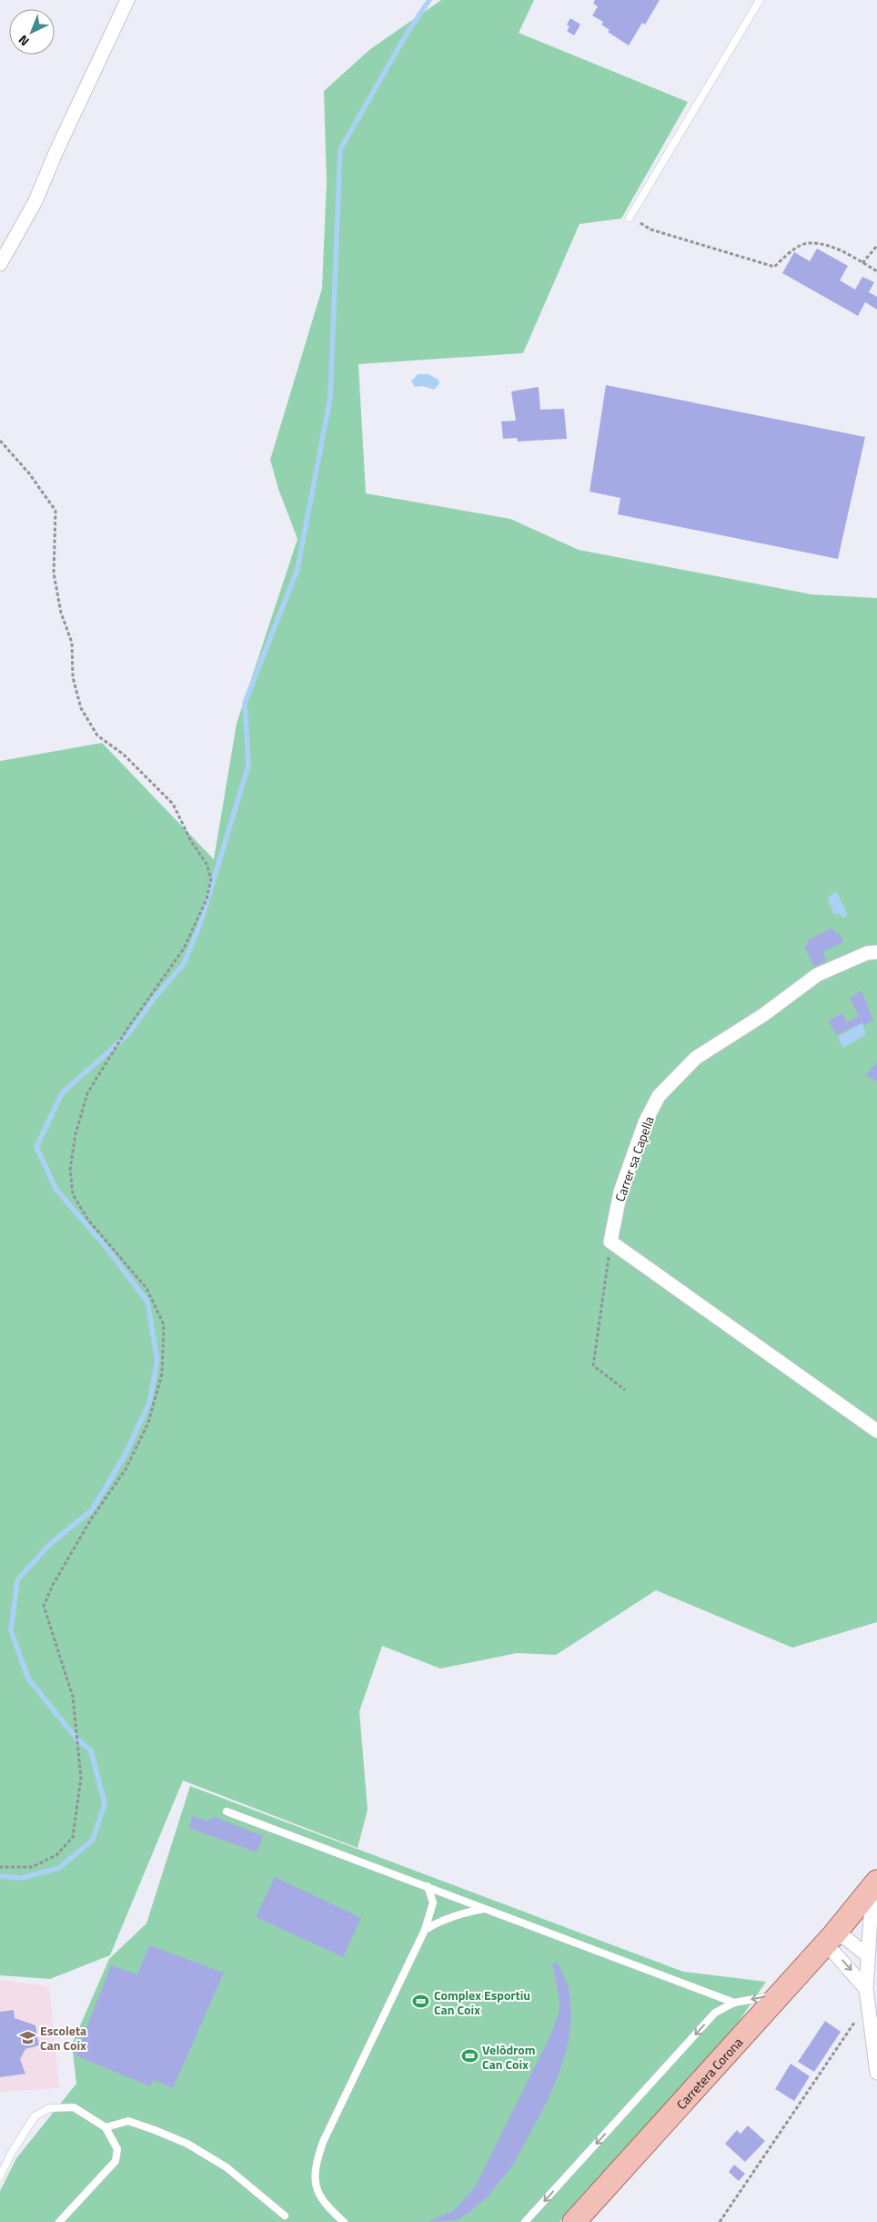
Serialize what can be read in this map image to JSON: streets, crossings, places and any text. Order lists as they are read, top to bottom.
{
  "streets": {
    "main road": ["Carretera Corona"],
    "street": ["Carrer sa Capella"]
  },
  "places": {
    "sports": ["Complex Esportiu Can Coix", "Velòdrom Can Coix"],
    "school or university": ["Escoleta Can Coix"]
  },
  "north": "bottom left"
}
